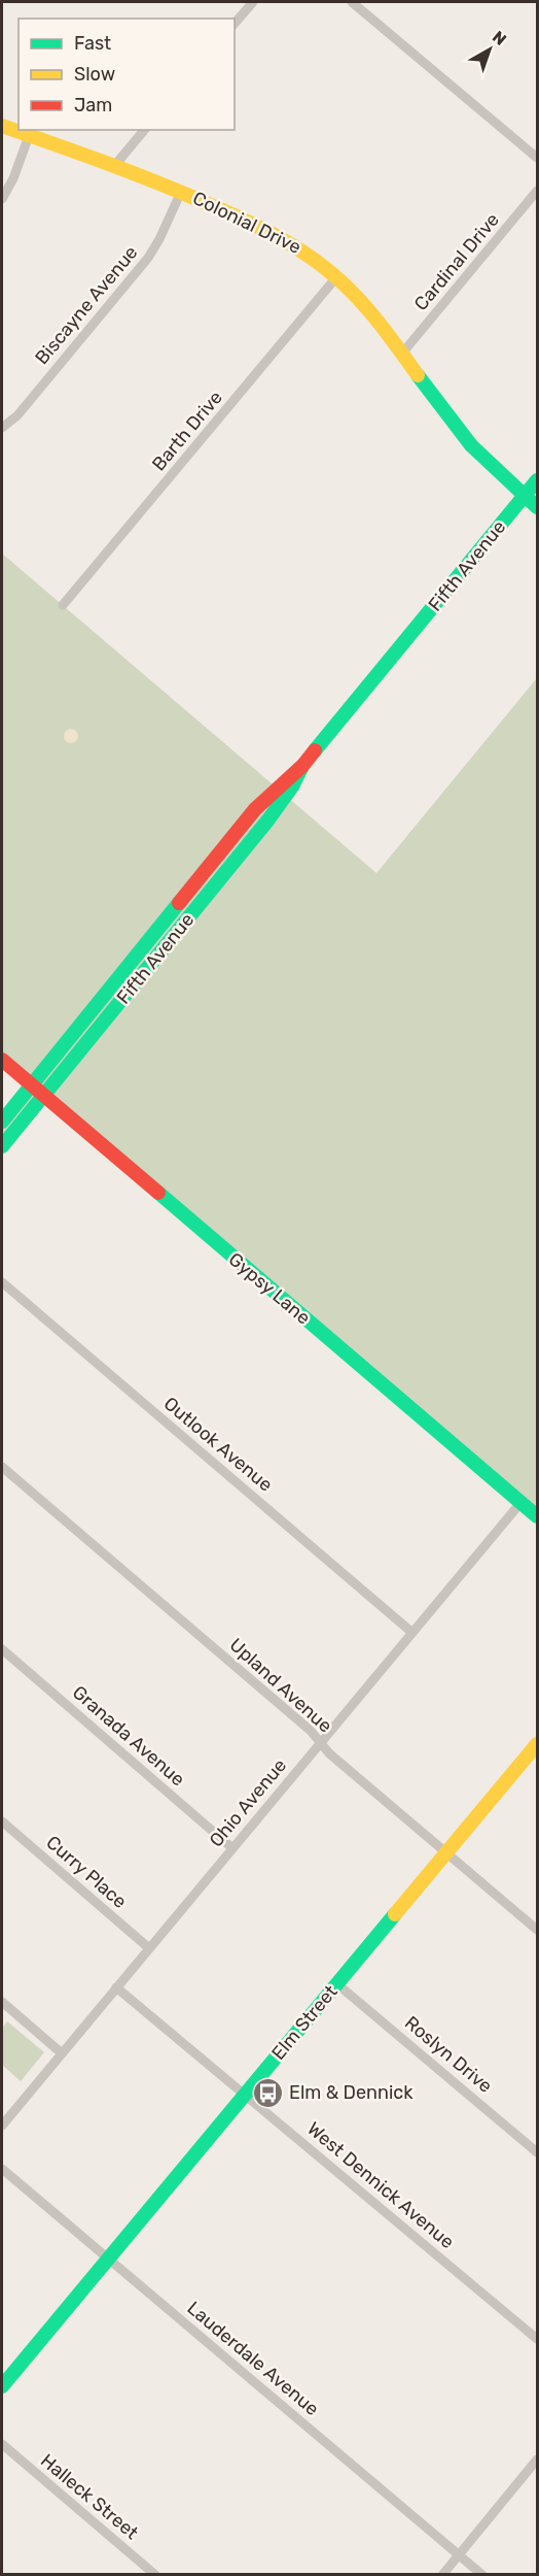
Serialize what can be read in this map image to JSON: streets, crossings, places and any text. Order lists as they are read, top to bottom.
{
  "streets": {
    "street": [
      "Colonial Drive",
      "Cardinal Drive",
      "Biscayne Avenue",
      "Barth Drive",
      "Fifth Avenue",
      "Gypsy Lane",
      "Outlook Avenue",
      "Upland Avenue",
      "Granada Avenue",
      "Ohio Avenue",
      "Curry Place",
      "Elm Street",
      "Roslyn Drive",
      "West Dennick Avenue",
      "Lauderdale Avenue",
      "Halleck Street"
    ]
  },
  "crossings": [
    ["Colonial Drive", "Cardinal Drive"],
    ["Colonial Drive", "Biscayne Avenue"],
    ["Colonial Drive", "Barth Drive"],
    ["Colonial Drive", "Fifth Avenue"],
    ["Fifth Avenue", "Gypsy Lane"],
    ["Gypsy Lane", "Ohio Avenue"],
    ["Outlook Avenue", "Ohio Avenue"],
    ["Upland Avenue", "Ohio Avenue"],
    ["Upland Avenue", "Elm Street"],
    ["Granada Avenue", "Ohio Avenue"],
    ["Ohio Avenue", "Curry Place"],
    ["Ohio Avenue", "West Dennick Avenue"],
    ["Elm Street", "Roslyn Drive"],
    ["Elm Street", "West Dennick Avenue"],
    ["Elm Street", "Lauderdale Avenue"]
  ],
  "places": {
    "bus stop": ["Elm & Dennick"]
  },
  "legend": ["Fast", "Slow", "Jam"],
  "north": "top right"
}
